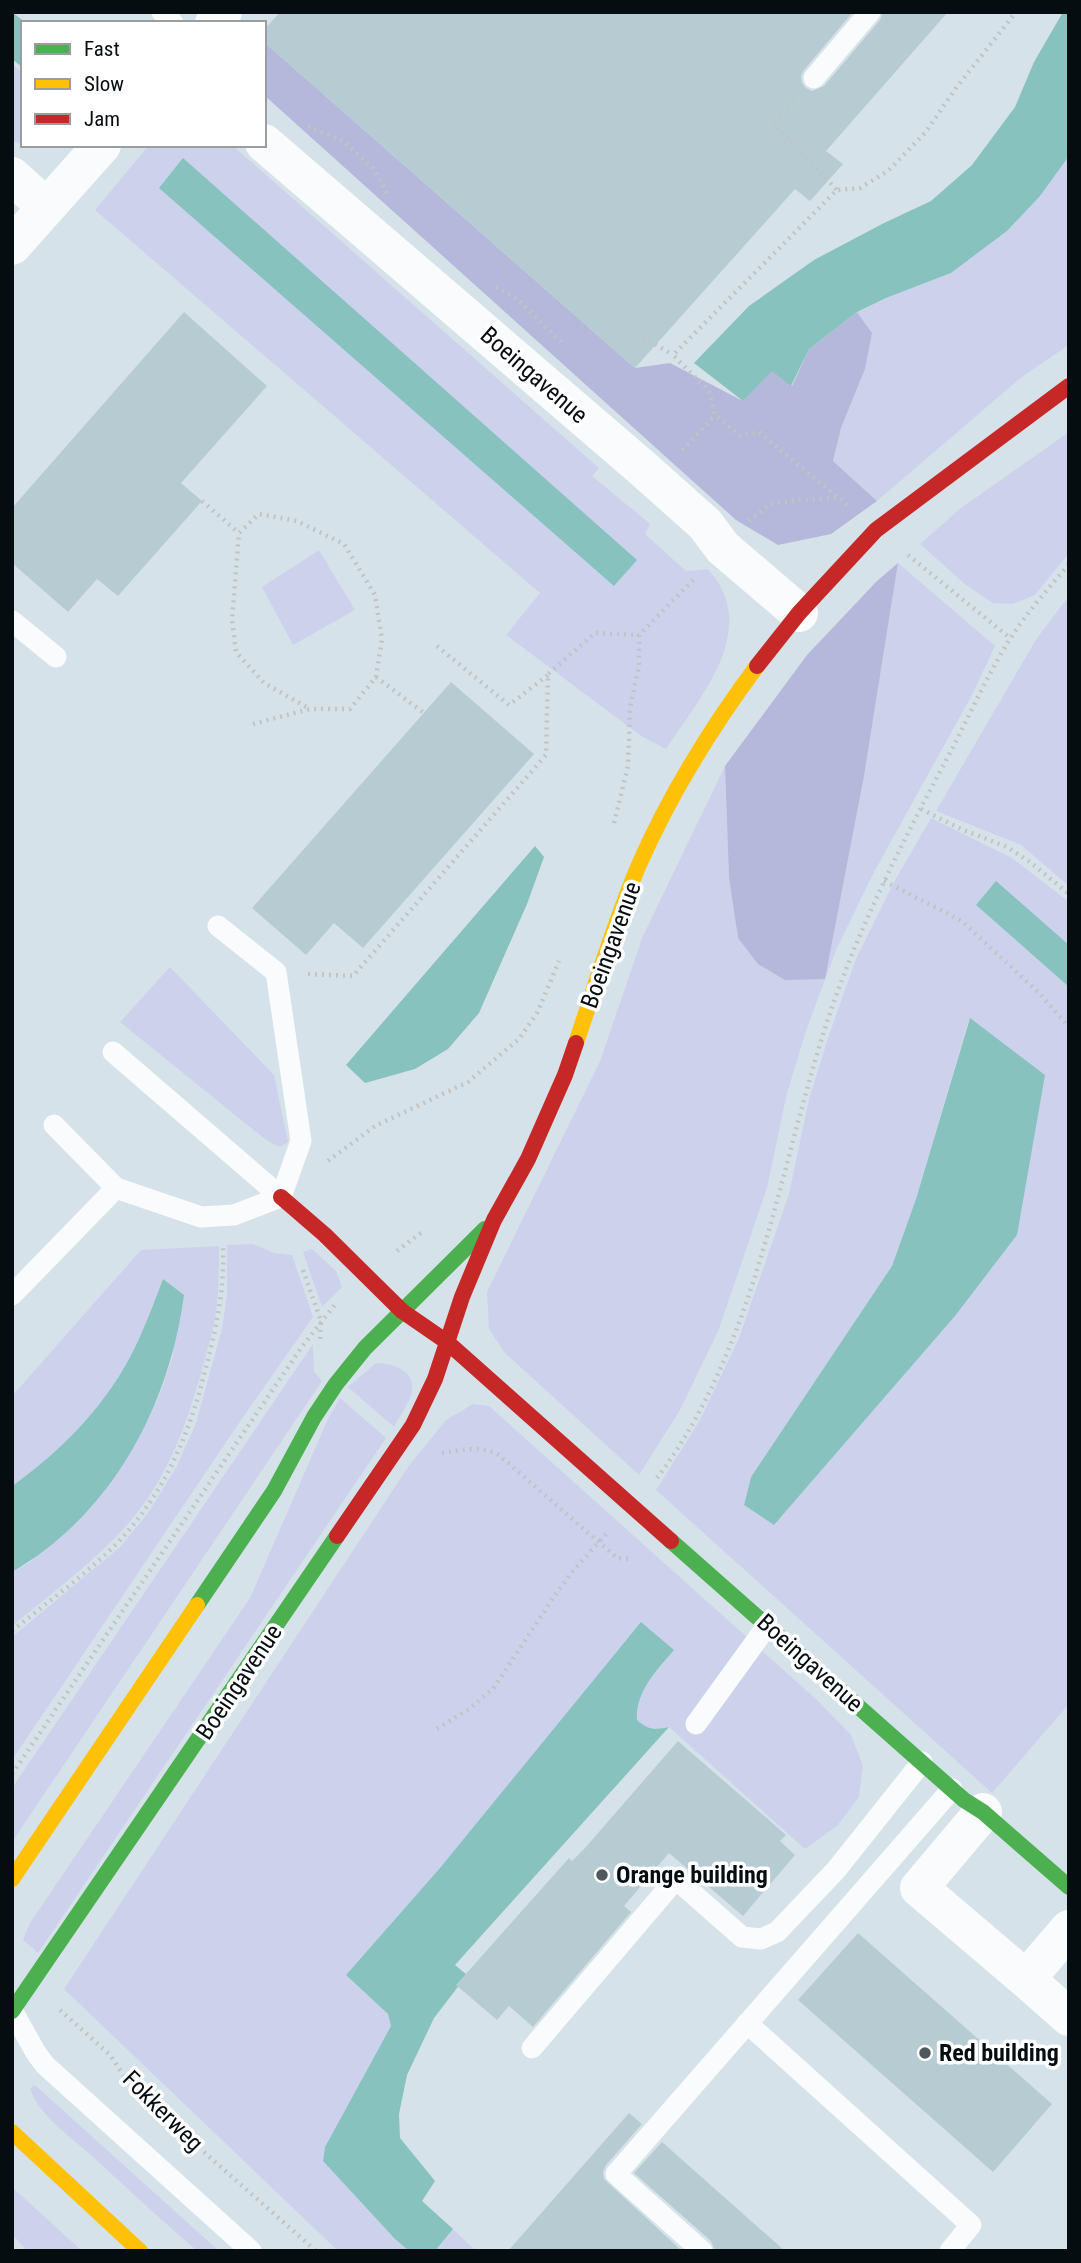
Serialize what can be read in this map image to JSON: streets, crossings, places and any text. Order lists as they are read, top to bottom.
{
  "streets": {
    "street": ["Boeingavenue"],
    "lane": ["Fokkerweg"]
  },
  "crossings": [
    ["Boeingavenue", "Fokkerweg"]
  ],
  "places": ["Orange building", "Red building"],
  "legend": ["Fast", "Slow", "Jam"]
}
